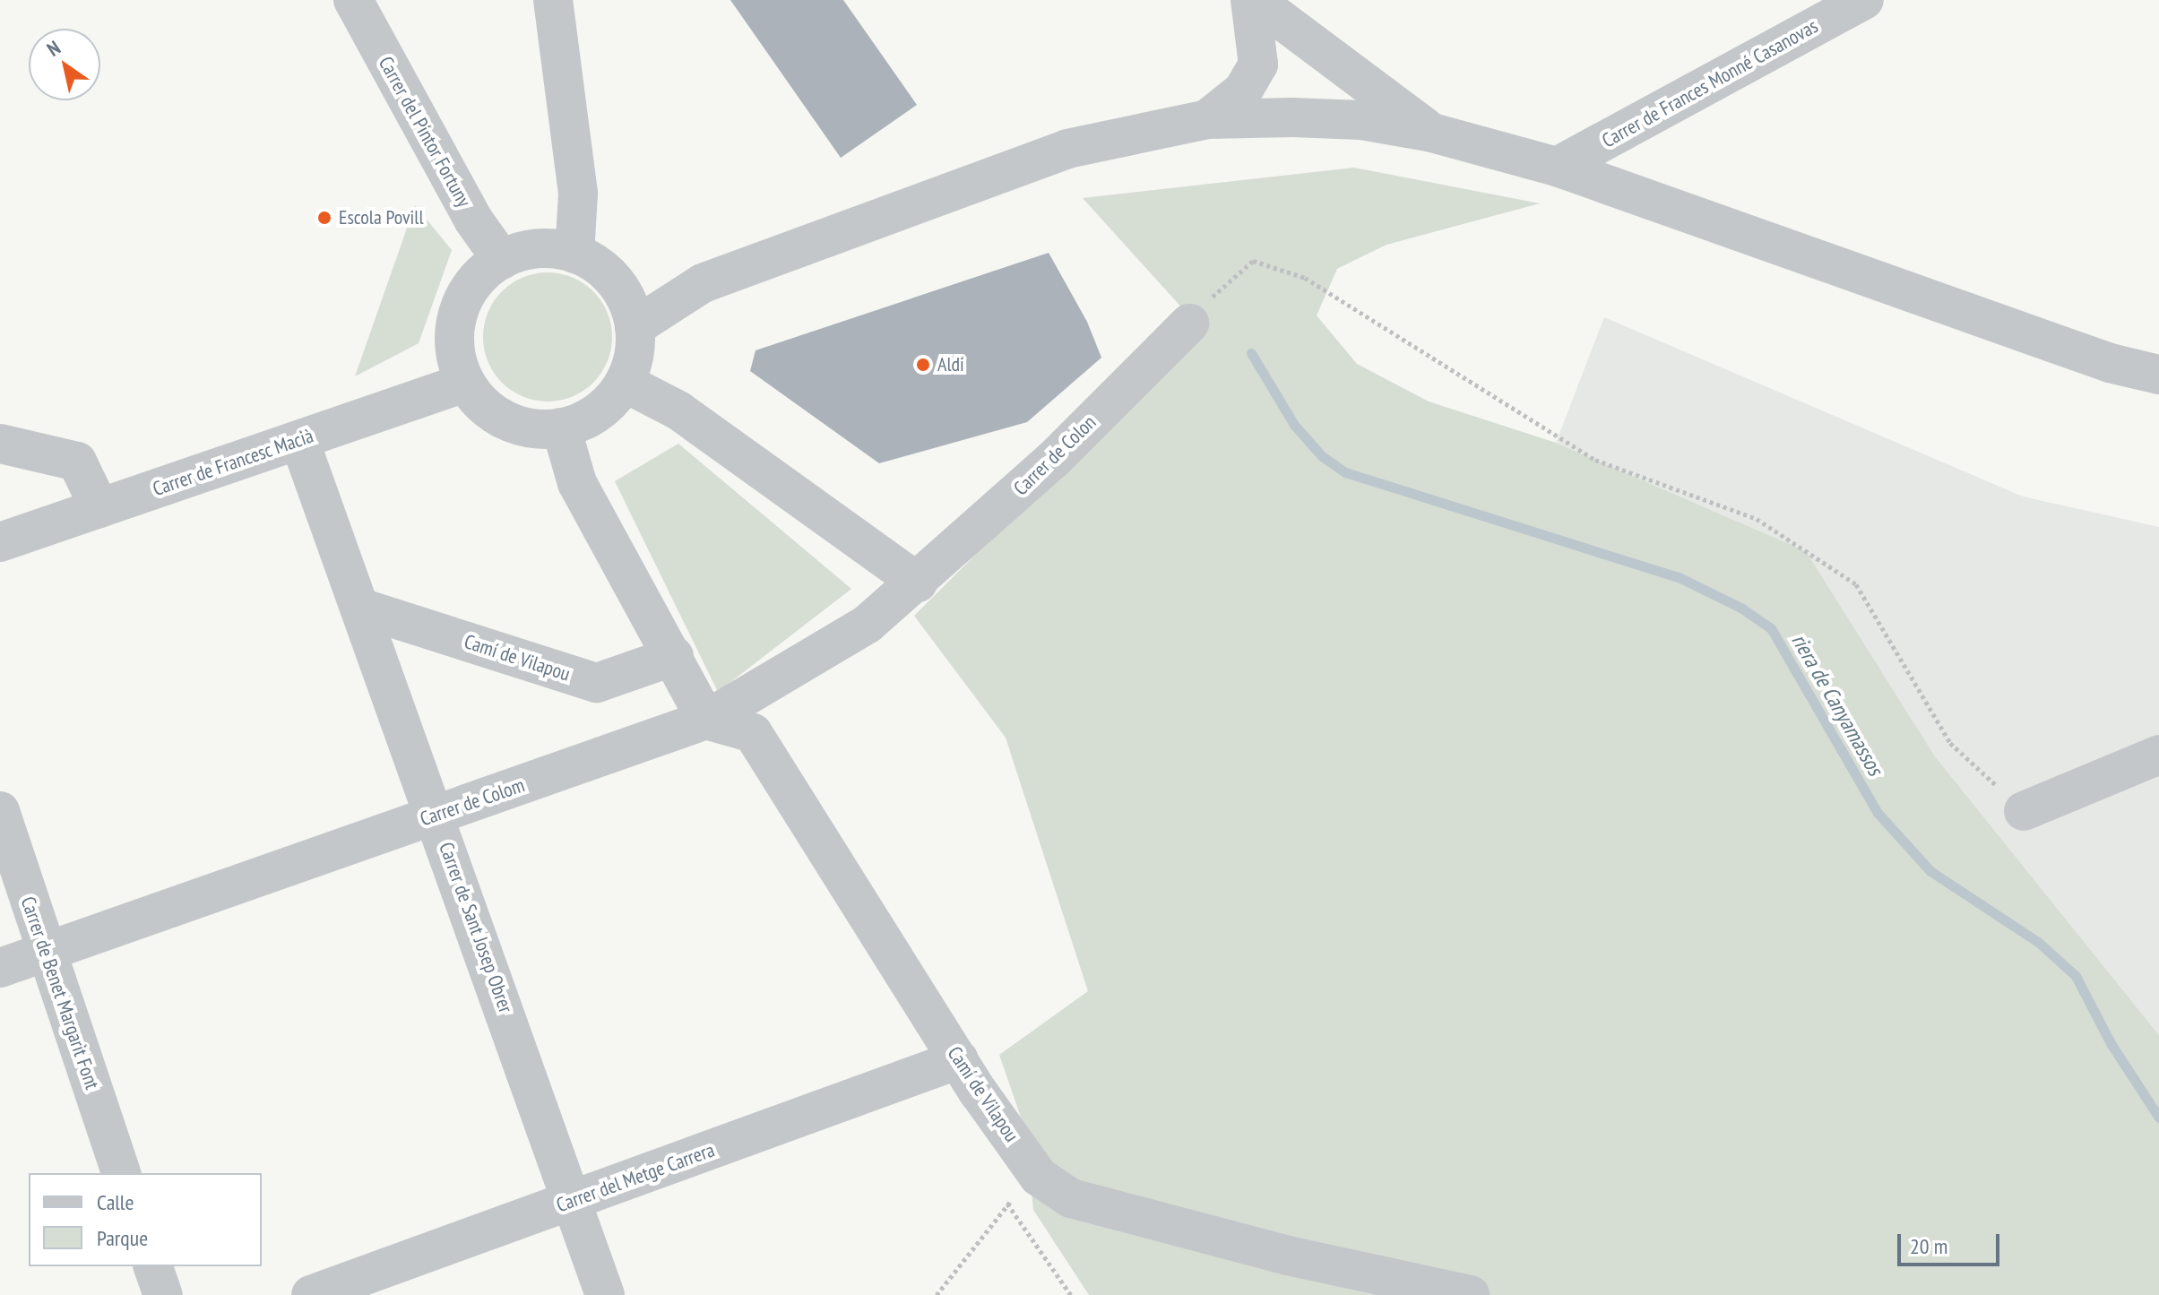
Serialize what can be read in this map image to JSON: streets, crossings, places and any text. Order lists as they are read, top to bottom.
{
  "streets": {
    "street": [
      "Carrer de Frances Monné Casanovas",
      "Carrer del Pintor Fortuny",
      "Carrer de Colon",
      "Carrer de Francesc Macià",
      "Camí de Vilapou",
      "Carrer de Colom",
      "Carrer de Sant Josep Obrer",
      "Carrer de Benet Margarit Font",
      "Carrer del Metge Carrera"
    ]
  },
  "crossings": [
    ["Carrer del Pintor Fortuny", "Carrer de Francesc Macià"],
    ["Carrer de Colon", "Carrer de Colom"],
    ["Carrer de Francesc Macià", "Carrer de Sant Josep Obrer"],
    ["Camí de Vilapou", "Carrer de Colom"],
    ["Camí de Vilapou", "Carrer de Sant Josep Obrer"],
    ["Camí de Vilapou", "Carrer del Metge Carrera"],
    ["Carrer de Colom", "Carrer de Sant Josep Obrer"],
    ["Carrer de Colom", "Carrer de Benet Margarit Font"],
    ["Carrer de Sant Josep Obrer", "Carrer del Metge Carrera"]
  ],
  "water": ["riera de Canyamassos"],
  "places": ["Escola Povill", "Aldi"],
  "legend": ["Calle", "Parque"],
  "scale_bar": "20 m",
  "north": "top left"
}
